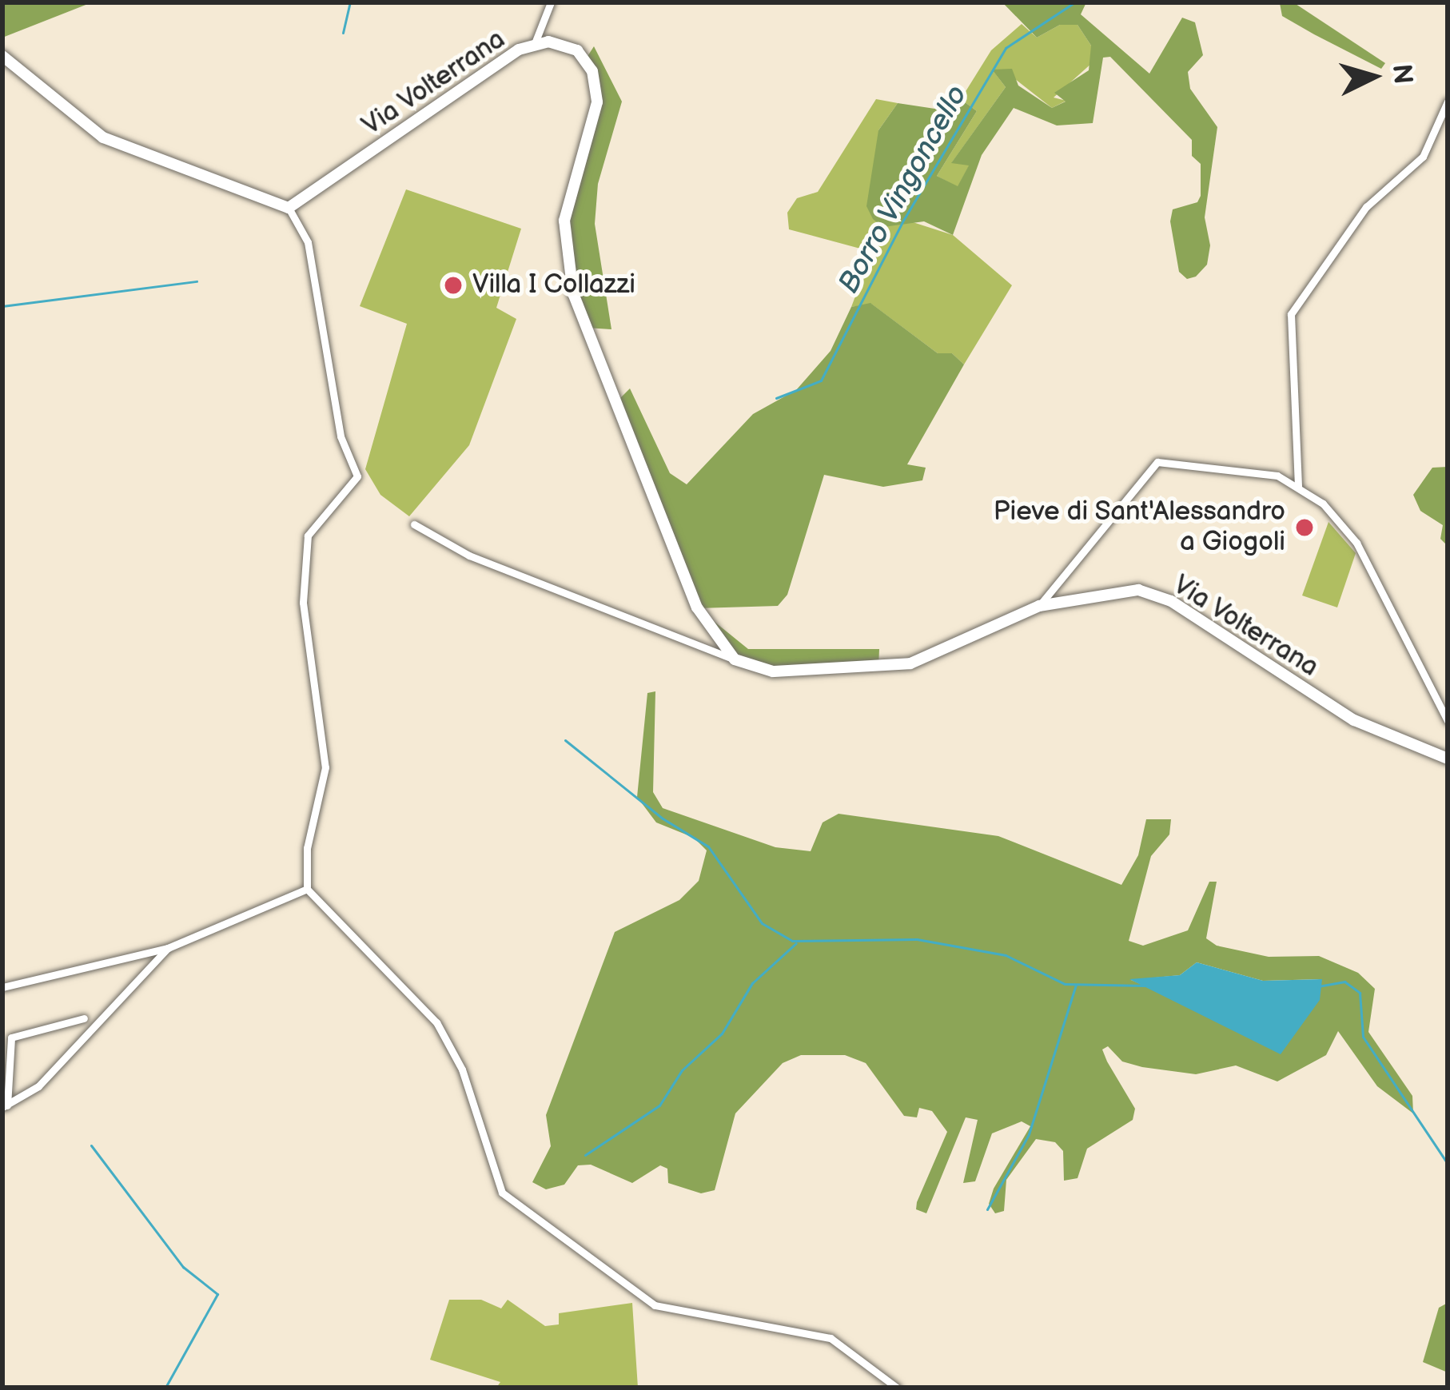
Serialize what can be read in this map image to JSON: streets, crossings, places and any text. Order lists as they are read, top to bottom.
{
  "streets": {
    "main road": ["Via Volterrana"]
  },
  "water": ["Borro Vingoncello"],
  "places": ["Villa I Collazzi", "Pieve di Sant'Alessandro a Giogoli"],
  "north": "right"
}
